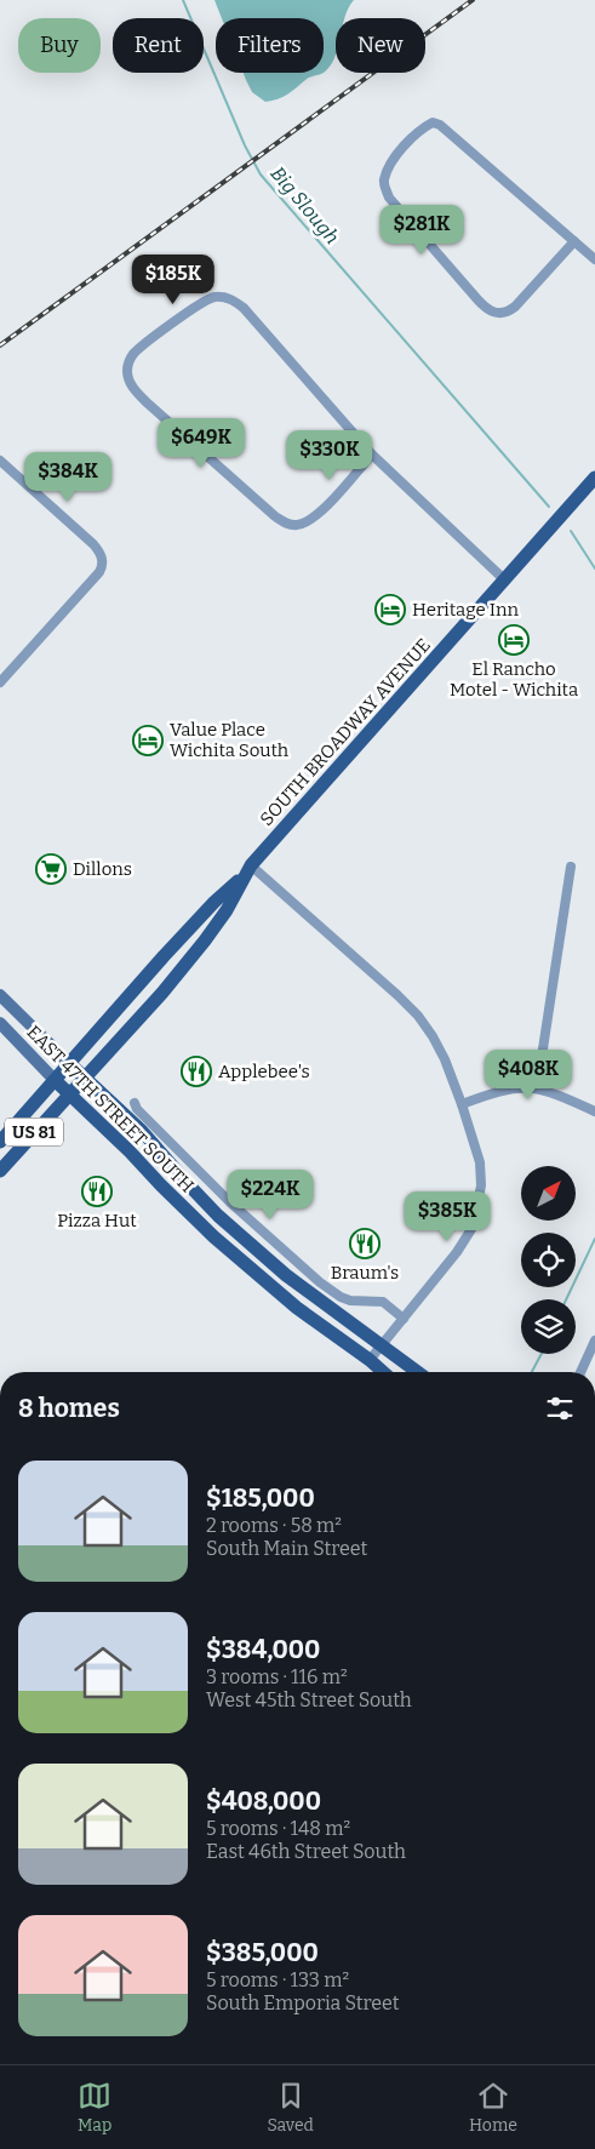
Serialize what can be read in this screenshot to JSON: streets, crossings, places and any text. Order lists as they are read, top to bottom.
{
  "streets": {
    "main road": ["SOUTH BROADWAY AVENUE", "EAST 47TH STREET SOUTH", "US 81"]
  },
  "crossings": [
    ["SOUTH BROADWAY AVENUE", "EAST 47TH STREET SOUTH"]
  ],
  "water": ["Big Slough"],
  "places": {
    "hotel": ["Heritage Inn", "El Rancho Motel - Wichita", "Value Place Wichita South"],
    "supermarket": ["Dillons"],
    "restaurant": ["Applebee's", "Pizza Hut", "Braum's"]
  },
  "north": "top right",
  "page": {
    "chip": [
      "Buy",
      "Rent",
      "Filters",
      "New"
    ],
    "price": [
      "$281K",
      "$185K",
      "$649K",
      "$330K",
      "$384K",
      "$408K",
      "$224K",
      "$385K"
    ],
    "heading": "8 homes",
    "list": [
      {
        "name": "$185,000",
        "note": "2 rooms · 58 m² · South Main Street"
      },
      {
        "name": "$384,000",
        "note": "3 rooms · 116 m² · West 45th Street South"
      },
      {
        "name": "$408,000",
        "note": "5 rooms · 148 m² · East 46th Street South"
      },
      {
        "name": "$385,000",
        "note": "5 rooms · 133 m² · South Emporia Street"
      }
    ],
    "tabs": ["Map", "Saved", "Home"]
  }
}
